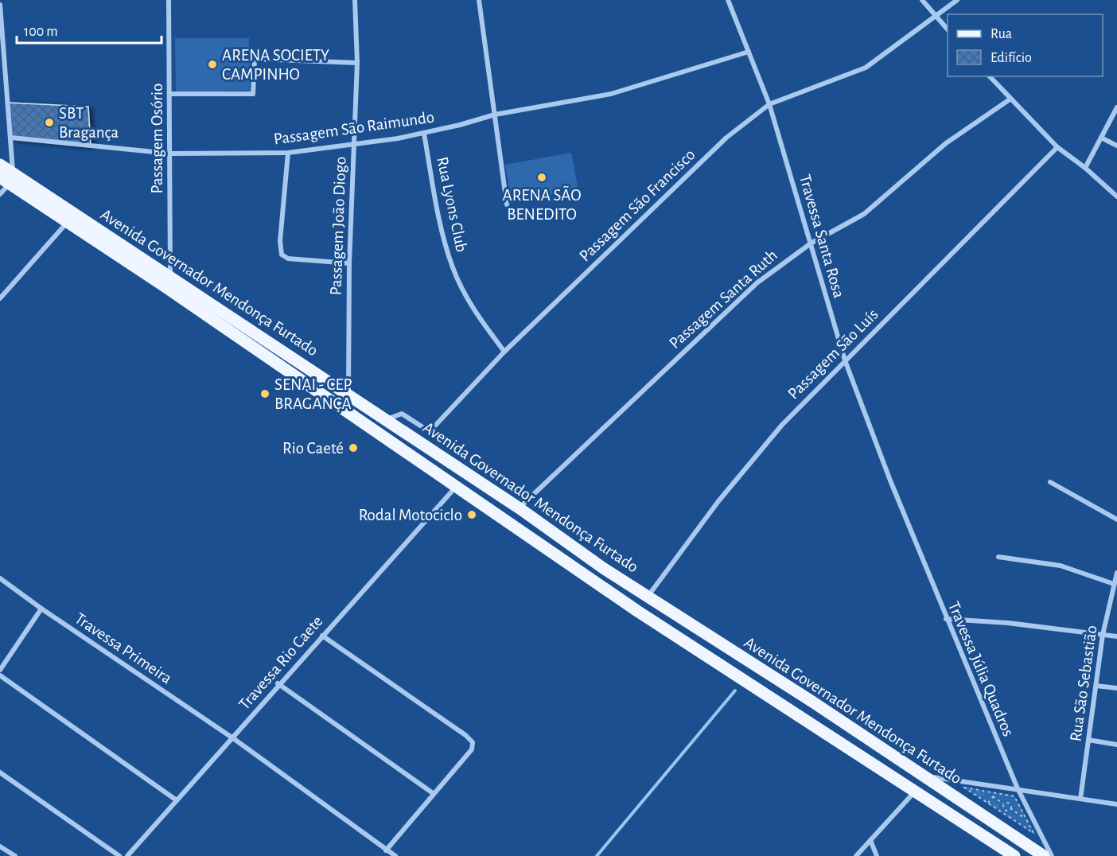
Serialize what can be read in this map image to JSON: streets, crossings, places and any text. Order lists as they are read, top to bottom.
{
  "streets": {
    "main road": ["Avenida Governador Mendonça Furtado"],
    "street": [
      "Passagem São Raimundo",
      "Passagem Osório",
      "Rua Lyons Club",
      "Passagem São Francisco",
      "Passagem João Diogo",
      "Travessa Santa Rosa",
      "Passagem Santa Ruth",
      "Passagem São Luís",
      "Travessa Primeira",
      "Travessa Rio Caete",
      "Travessa Júlia Quadros",
      "Rua São Sebastião"
    ]
  },
  "crossings": [
    ["Passagem São Raimundo", "Passagem Osório"],
    ["Passagem São Raimundo", "Rua Lyons Club"],
    ["Passagem São Raimundo", "Passagem João Diogo"],
    ["Passagem São Raimundo", "Travessa Santa Rosa"],
    ["Passagem Osório", "Avenida Governador Mendonça Furtado"],
    ["Rua Lyons Club", "Passagem São Francisco"],
    ["Passagem São Francisco", "Travessa Santa Rosa"],
    ["Passagem São Francisco", "Avenida Governador Mendonça Furtado"],
    ["Passagem João Diogo", "Avenida Governador Mendonça Furtado"],
    ["Travessa Santa Rosa", "Passagem Santa Ruth"],
    ["Travessa Santa Rosa", "Passagem São Luís"],
    ["Travessa Santa Rosa", "Travessa Júlia Quadros"],
    ["Avenida Governador Mendonça Furtado", "Passagem Santa Ruth"],
    ["Avenida Governador Mendonça Furtado", "Passagem São Luís"],
    ["Avenida Governador Mendonça Furtado", "Travessa Rio Caete"],
    ["Travessa Primeira", "Travessa Rio Caete"]
  ],
  "places": [
    "ARENA SOCIETY CAMPINHO",
    "SBT Bragança",
    "ARENA SÃO BENEDITO",
    "SENAI - CEP BRAGANÇA",
    "Rio Caeté",
    "Rodal Motociclo"
  ],
  "legend": ["Rua", "Edifício"],
  "scale_bar": "100 m"
}
